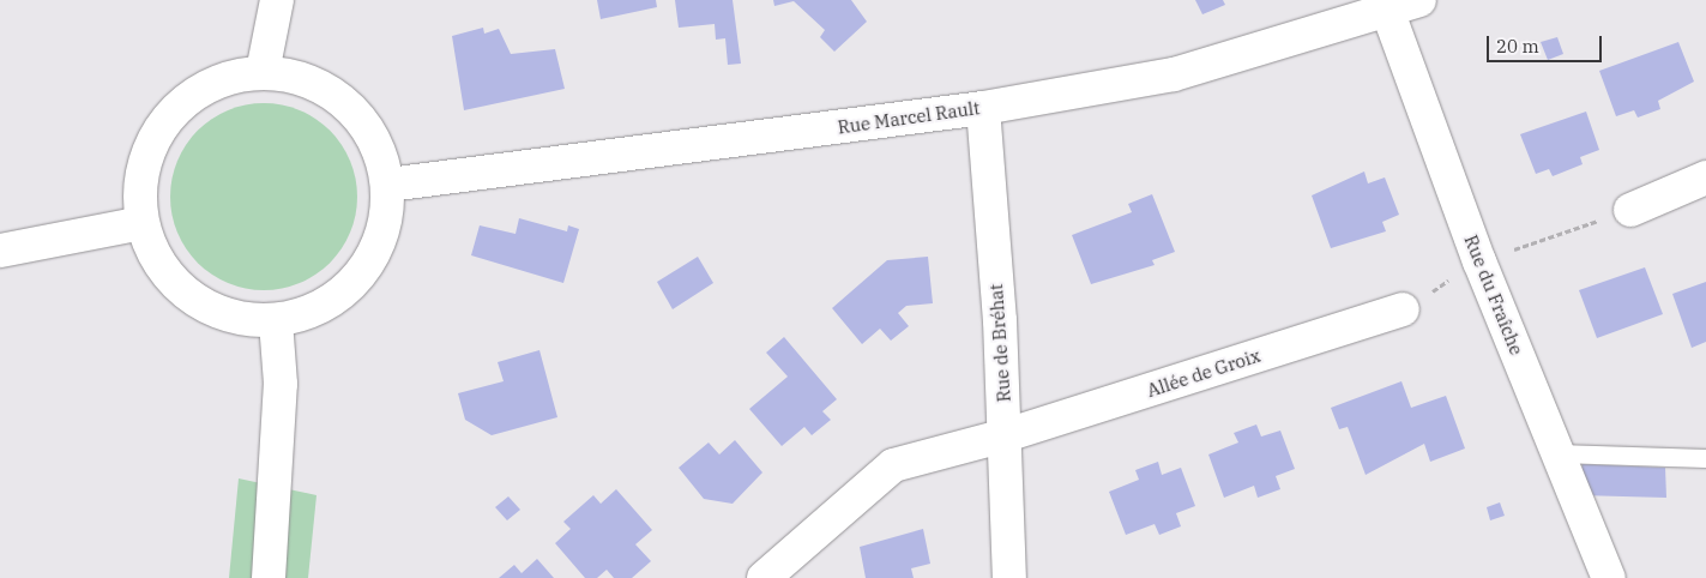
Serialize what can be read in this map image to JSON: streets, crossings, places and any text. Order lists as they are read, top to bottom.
{
  "streets": {
    "street": [
      "Rue Marcel Rault",
      "Rue du Fraîche",
      "Rue de Bréhat",
      "Allée de Groix"
    ]
  },
  "crossings": [
    ["Rue Marcel Rault", "Rue du Fraîche"],
    ["Rue Marcel Rault", "Rue de Bréhat"],
    ["Rue de Bréhat", "Allée de Groix"]
  ],
  "scale_bar": "20 m"
}
